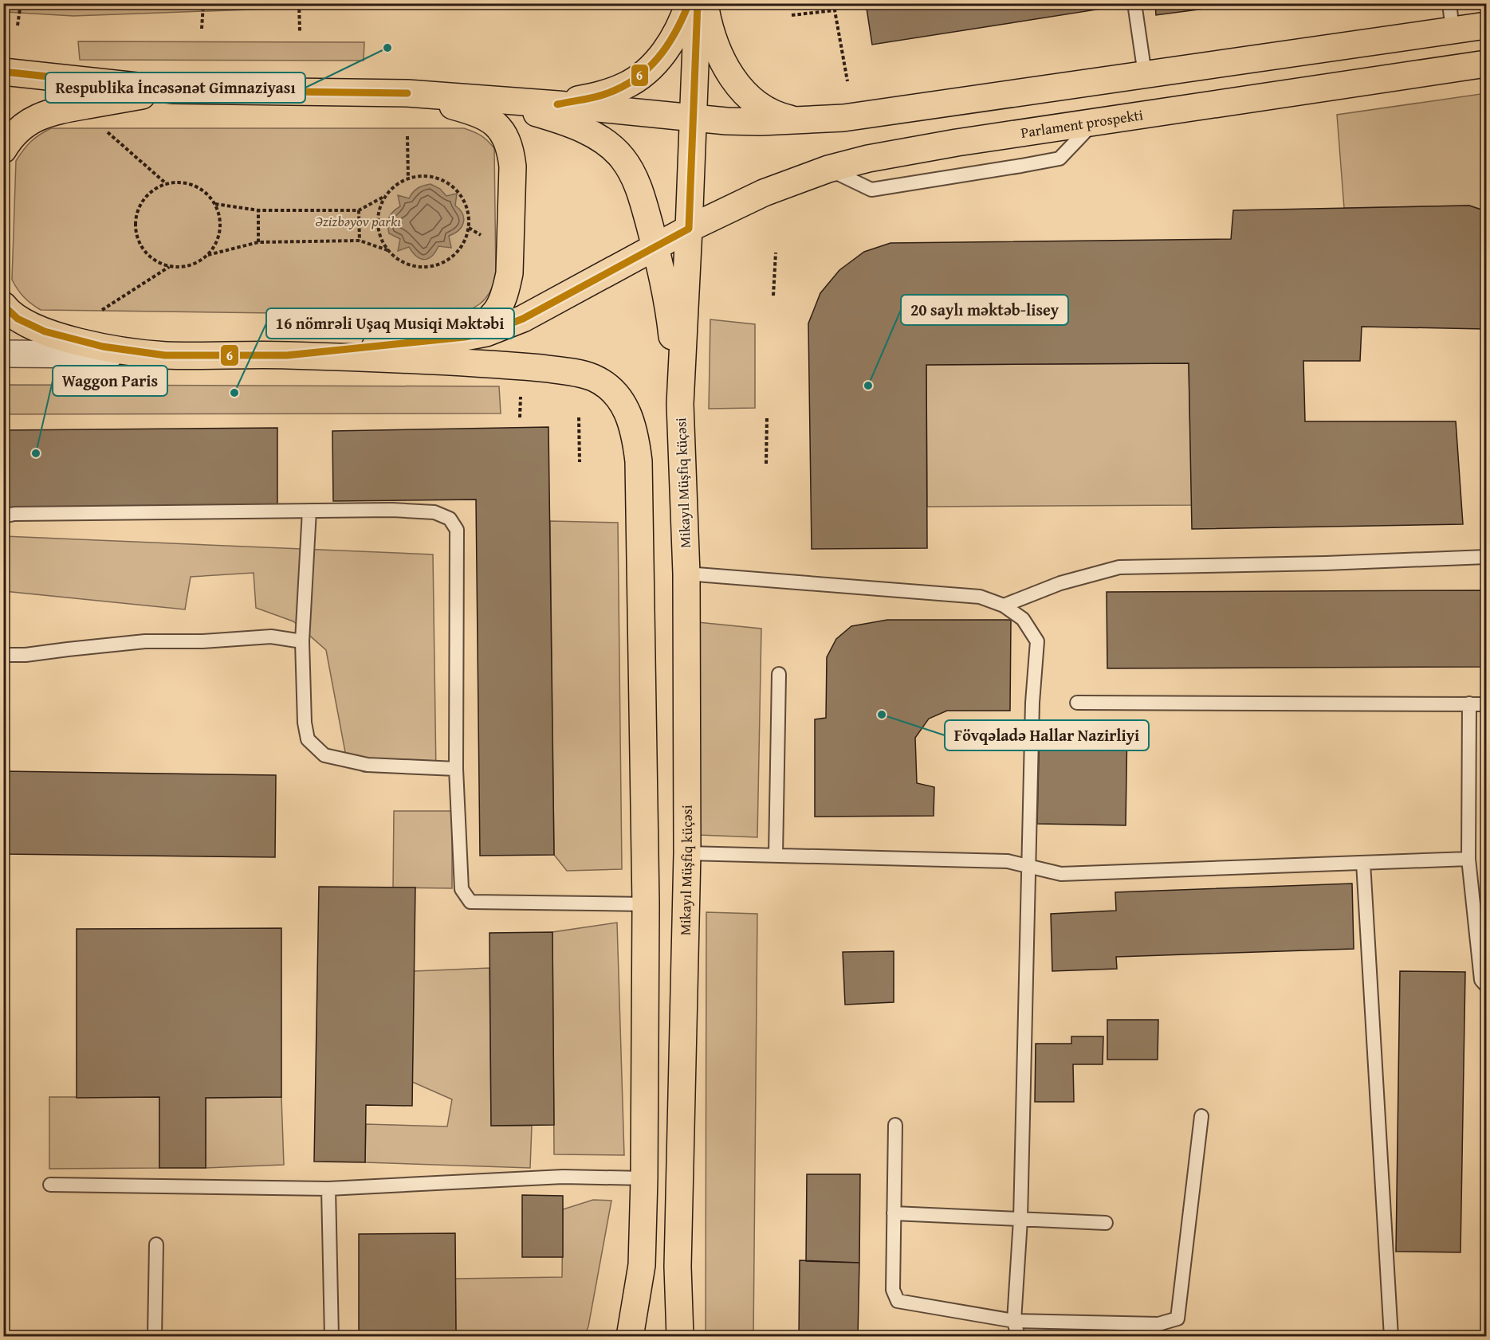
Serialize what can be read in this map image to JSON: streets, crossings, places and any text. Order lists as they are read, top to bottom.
{
  "streets": {
    "main road": ["Parlament prospekti", "Mikayıl Müşfiq küçəsi"]
  },
  "parks": ["Əzizbəyov parkı"],
  "places": [
    "Respublika İncəsənət Gimnaziyası",
    "20 saylı məktəb-lisey",
    "16 nömrəli Uşaq Musiqi Məktəbi",
    "Waggon Paris",
    "Fövqəladə Hallar Nazirliyi"
  ],
  "lines": ["transit line 6"]
}
